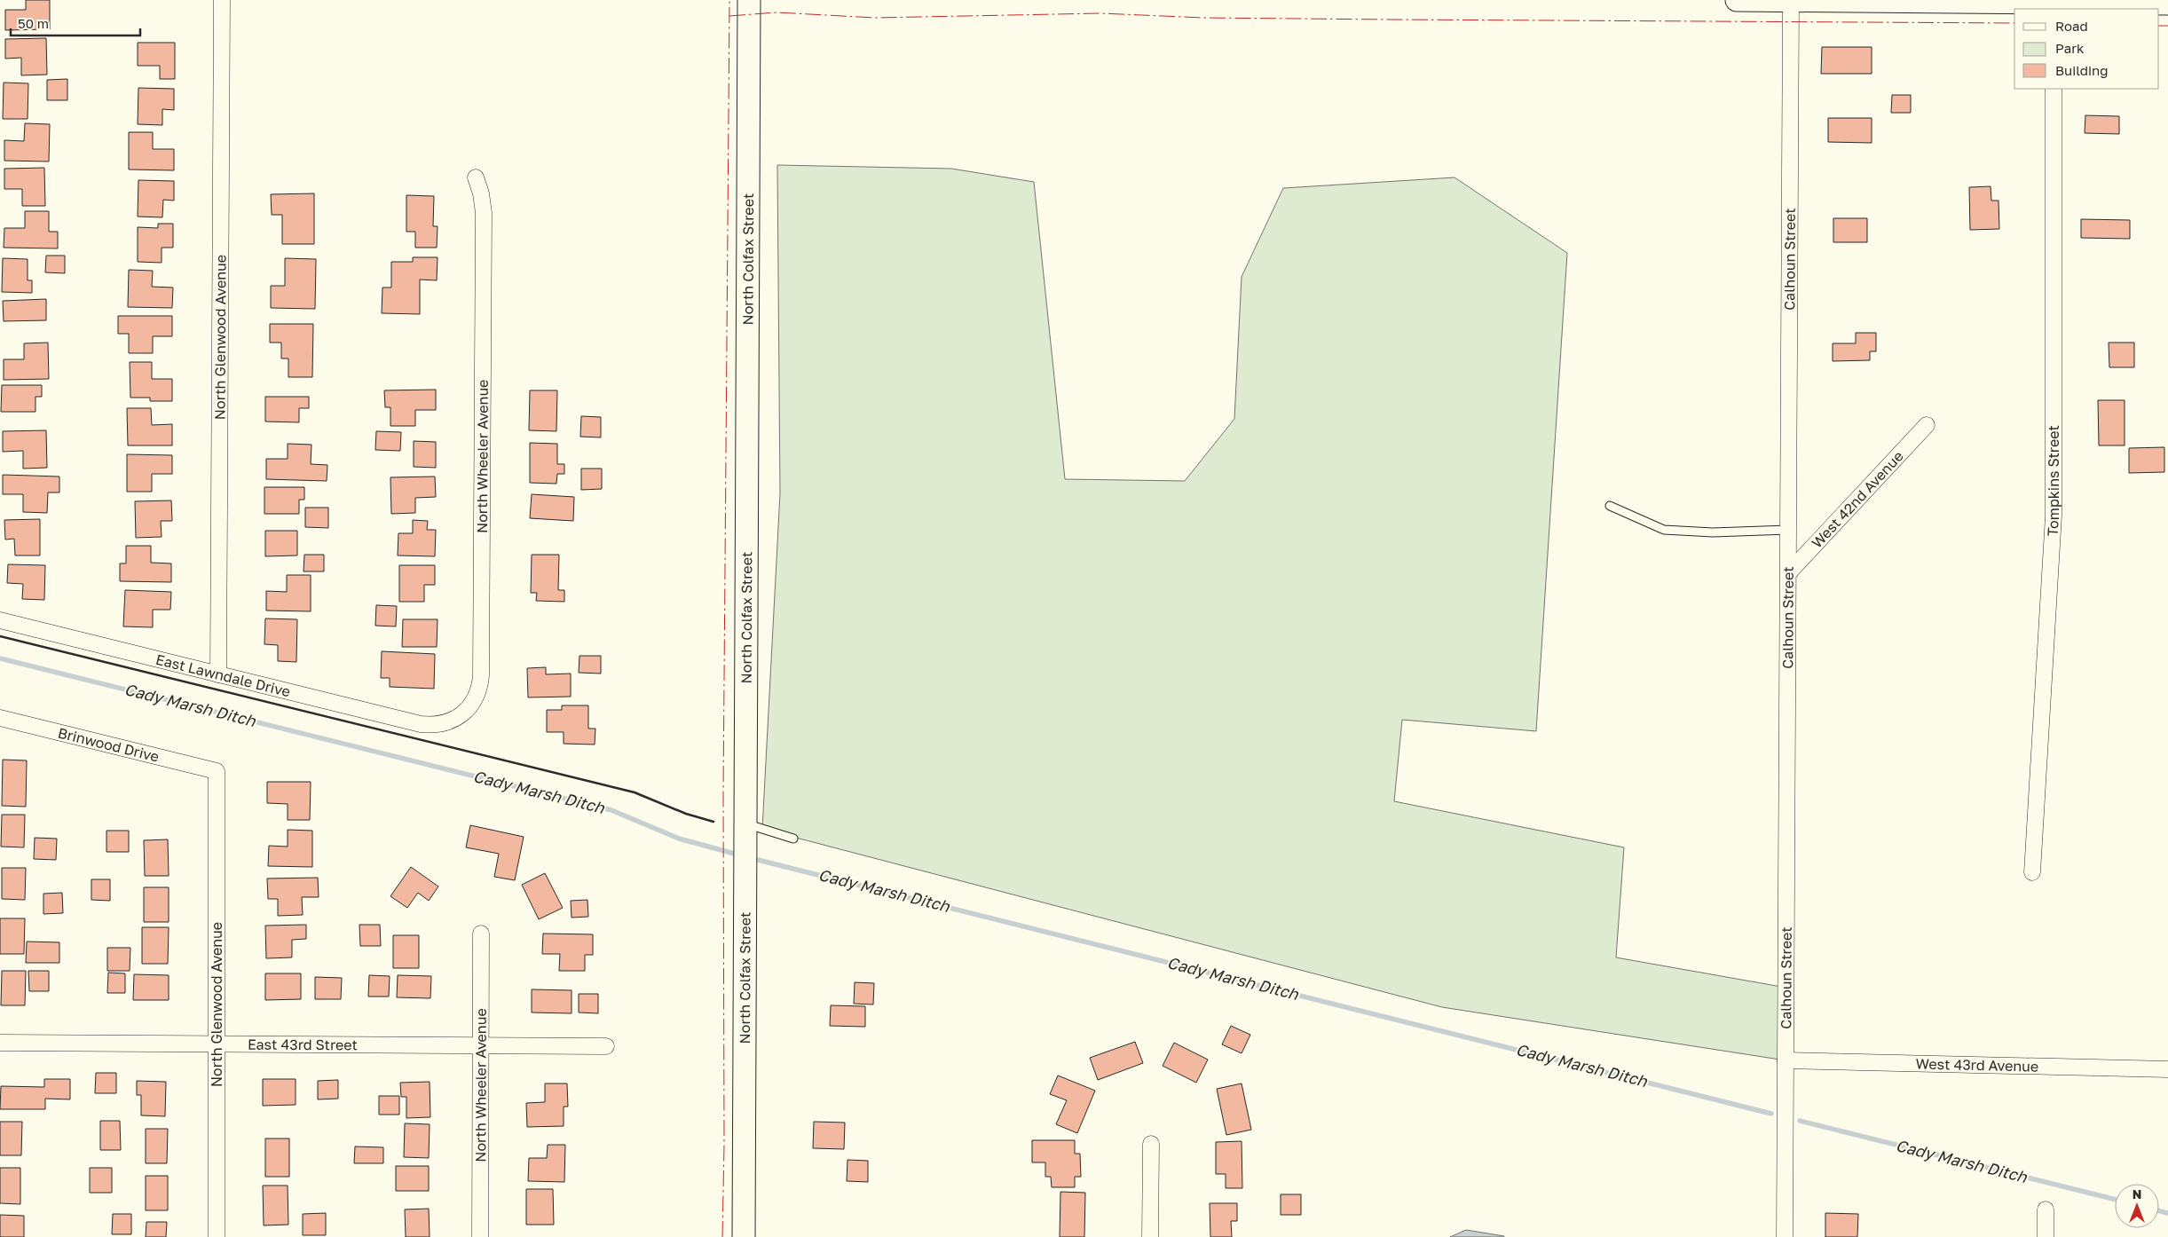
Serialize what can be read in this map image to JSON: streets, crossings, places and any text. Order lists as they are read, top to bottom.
{
  "streets": {
    "street": [
      "North Colfax Street",
      "Calhoun Street",
      "North Glenwood Avenue",
      "North Wheeler Avenue",
      "Tompkins Street",
      "West 42nd Avenue",
      "East Lawndale Drive",
      "Brinwood Drive",
      "East 43rd Street",
      "West 43rd Avenue"
    ]
  },
  "crossings": [
    ["Calhoun Street", "West 42nd Avenue"],
    ["Calhoun Street", "West 43rd Avenue"],
    ["North Glenwood Avenue", "East Lawndale Drive"],
    ["North Glenwood Avenue", "Brinwood Drive"],
    ["North Glenwood Avenue", "East 43rd Street"],
    ["North Wheeler Avenue", "East Lawndale Drive"],
    ["North Wheeler Avenue", "East 43rd Street"]
  ],
  "water": ["Cady Marsh Ditch"],
  "legend": ["Road", "Park", "Building"],
  "scale_bar": "50 m",
  "north": "top"
}
